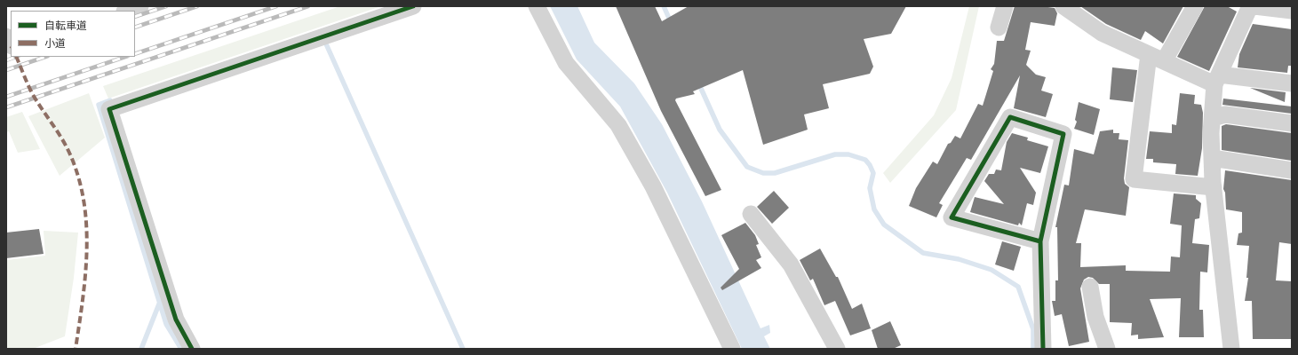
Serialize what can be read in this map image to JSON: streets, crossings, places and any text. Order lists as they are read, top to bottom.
{
  "legend": ["自転車道", "小道"]
}
